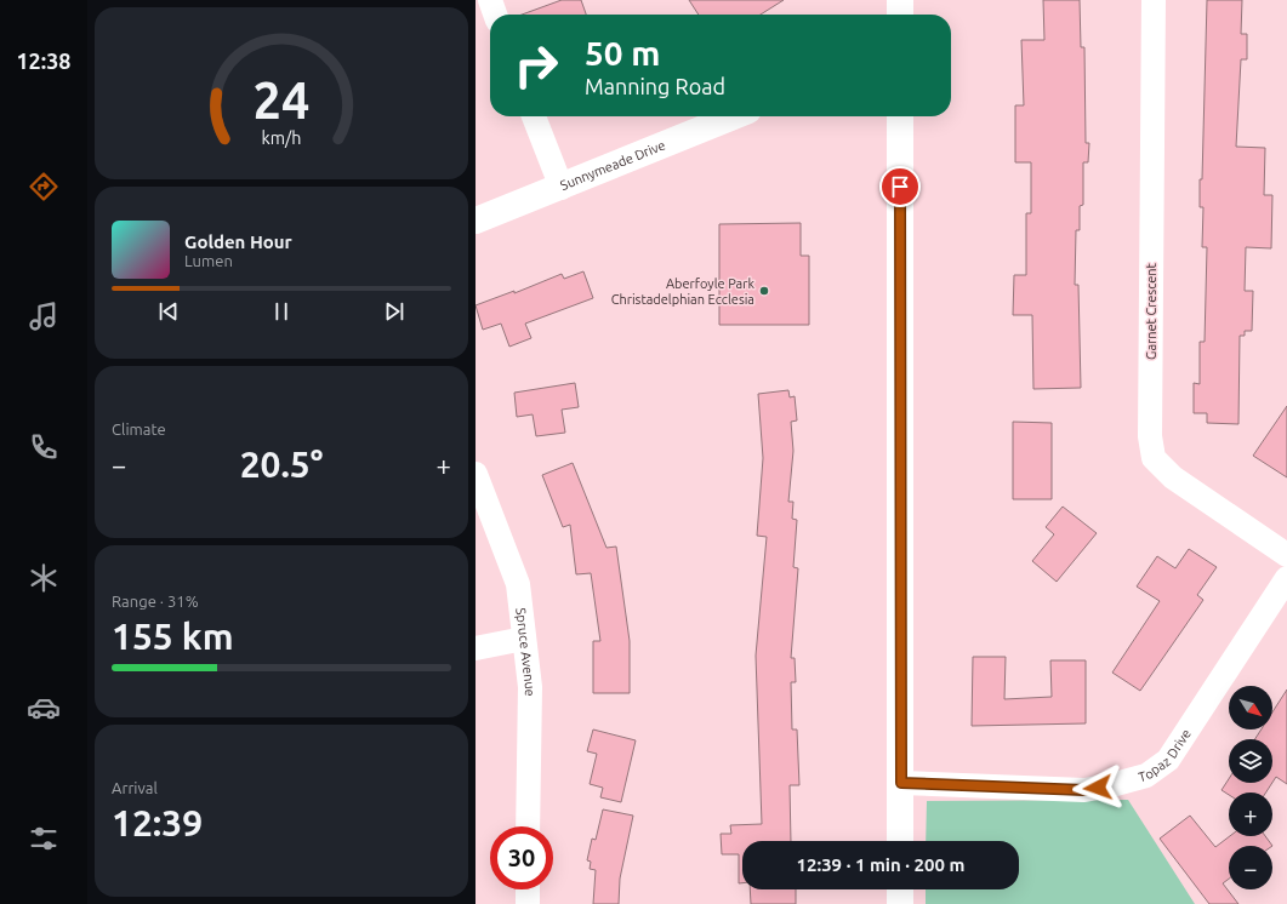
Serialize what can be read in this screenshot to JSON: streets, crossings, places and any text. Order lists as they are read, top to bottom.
{
  "streets": {
    "street": [
      "Sunnymeade Drive",
      "Garnet Crescent",
      "Spruce Avenue",
      "Topaz Drive"
    ]
  },
  "places": ["Aberfoyle Park Christadelphian Ecclesia"],
  "north": "bottom right",
  "page": {
    "tabs": "12:38",
    "turn": ["50 m", "Manning Road"],
    "song": ["Golden Hour", "Lumen"],
    "tile": [
      "Climate",
      ["Range · 31%", "155 km"],
      ["Arrival", "12:39"]
    ],
    "heat": ["−", "20.5°", "+"],
    "map_buttons": ["+", "−"],
    "limit": "30",
    "trip": "12:39 · 1 min · 200 m",
    "gauge": ["24", "km/h"]
  }
}
